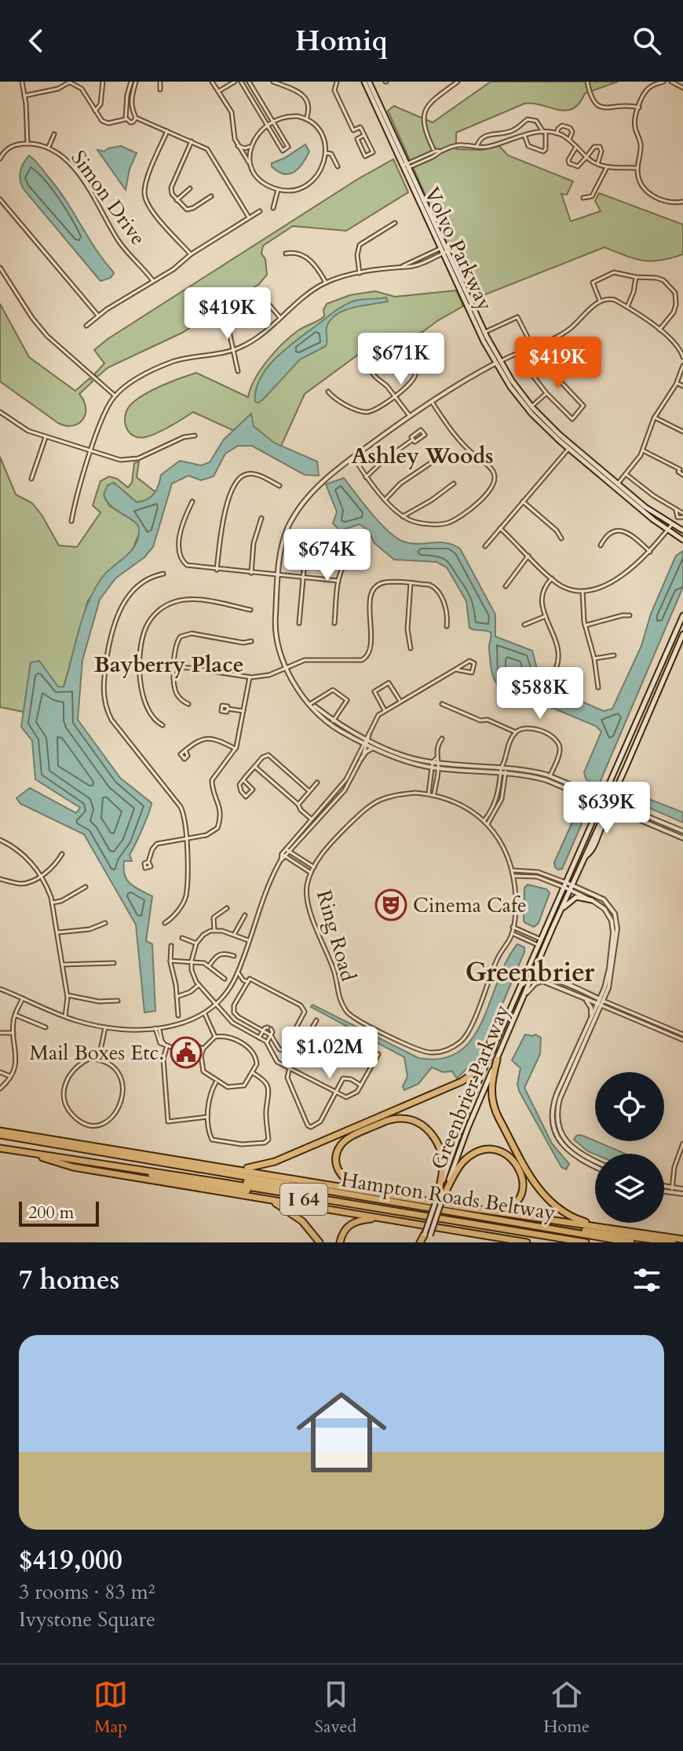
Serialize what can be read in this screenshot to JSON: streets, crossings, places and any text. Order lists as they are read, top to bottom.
{
  "streets": {
    "highway": ["Hampton Roads Beltway", "I 64"],
    "main road": ["Volvo Parkway", "Greenbrier Parkway"],
    "street": ["Simon Drive", "Ring Road"]
  },
  "districts": ["Ashley Woods", "Bayberry Place", "Greenbrier"],
  "places": {
    "theatre": ["Cinema Cafe"],
    "public building": ["Mail Boxes Etc."]
  },
  "scale_bar": "200 m",
  "page": {
    "header": "Homiq",
    "price": [
      "$419K",
      "$671K",
      "$419K",
      "$674K",
      "$588K",
      "$639K",
      "$1.02M"
    ],
    "scale": "200 m",
    "heading": "7 homes",
    "list": [
      {
        "name": "$419,000",
        "note": "3 rooms · 83 m² · Ivystone Square"
      }
    ],
    "tabs": ["Map", "Saved", "Home"]
  }
}
